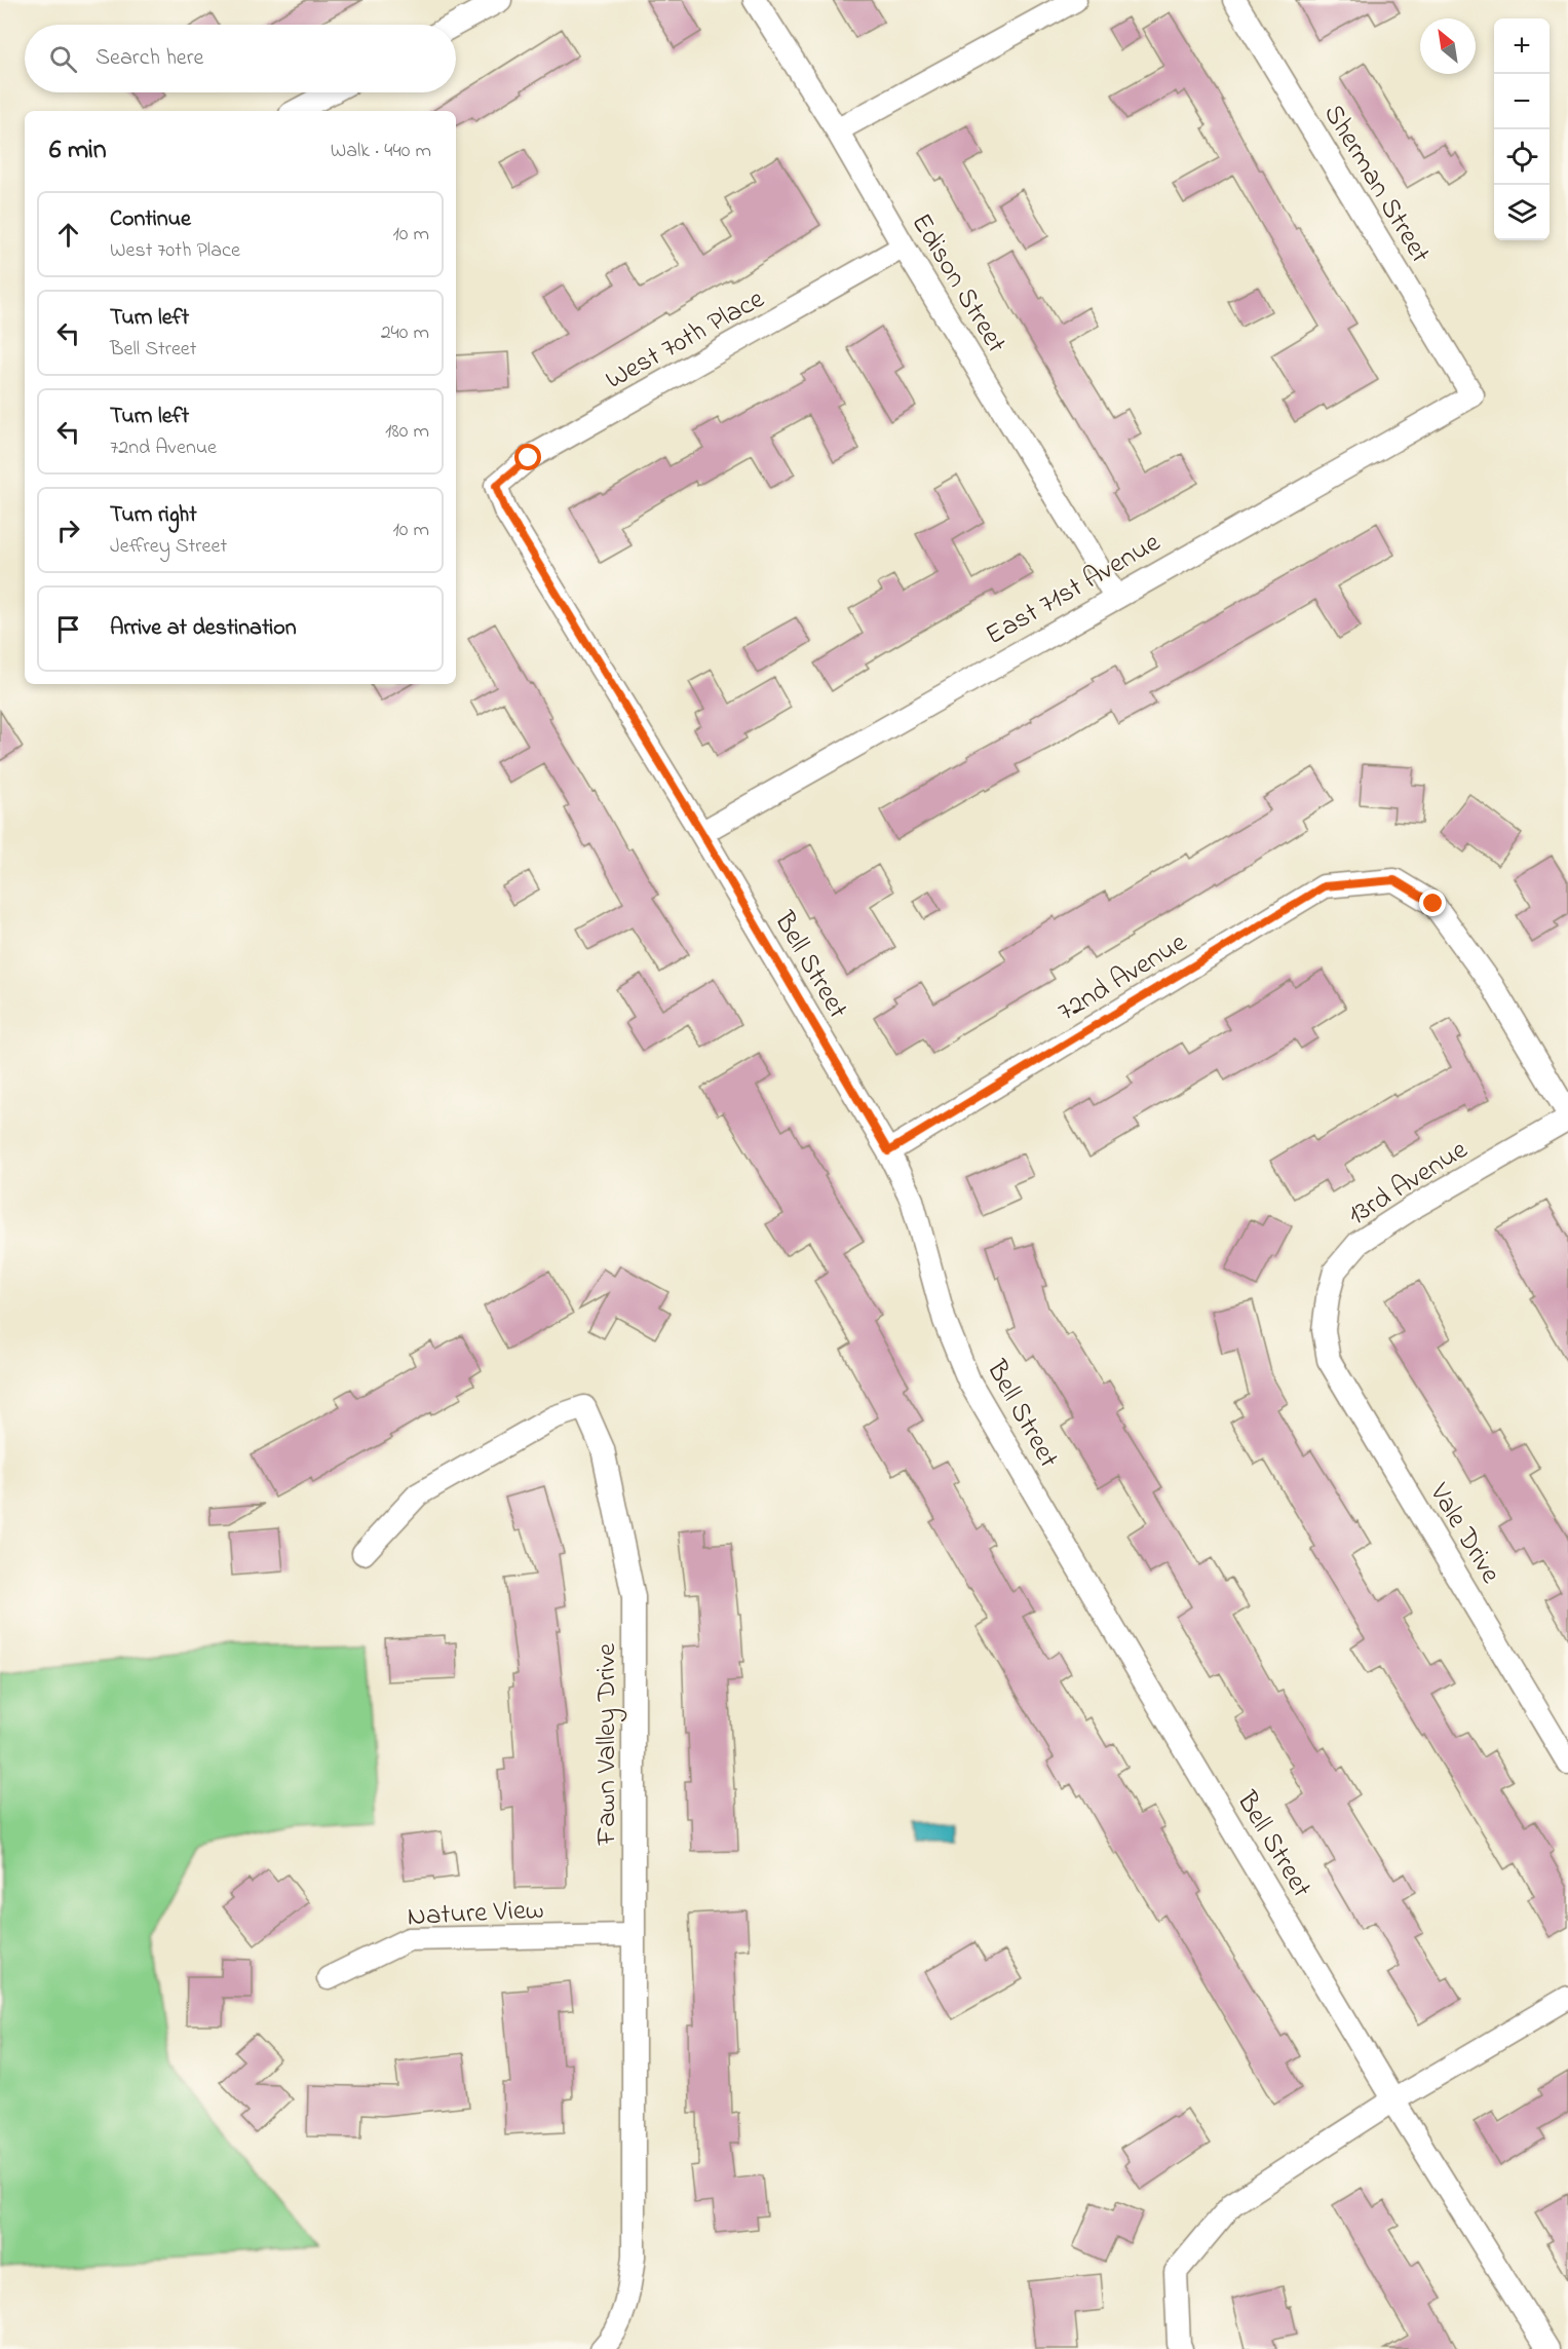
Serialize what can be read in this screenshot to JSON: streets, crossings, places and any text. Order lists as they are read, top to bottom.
{
  "streets": {
    "street": [
      "Sherman Street",
      "Edison Street",
      "West 70th Place",
      "East 71st Avenue",
      "Bell Street",
      "72nd Avenue",
      "13rd Avenue",
      "Vale Drive",
      "Fawn Valley Drive",
      "Nature View"
    ]
  },
  "crossings": [
    ["Sherman Street", "East 71st Avenue"],
    ["Edison Street", "West 70th Place"],
    ["Edison Street", "East 71st Avenue"],
    ["West 70th Place", "Bell Street"],
    ["East 71st Avenue", "Bell Street"],
    ["Bell Street", "72nd Avenue"],
    ["13rd Avenue", "Vale Drive"],
    ["Fawn Valley Drive", "Nature View"]
  ],
  "north": "top left",
  "page": {
    "map_buttons": ["+", "−"],
    "search": "Search here",
    "heading": ["6 min", "Walk · 440 m"],
    "list": [
      ["Continue", "West 70th Place", "10 m"],
      ["Turn left", "Bell Street", "240 m"],
      ["Turn left", "72nd Avenue", "180 m"],
      ["Turn right", "Jeffrey Street", "10 m"],
      "Arrive at destination"
    ]
  }
}
